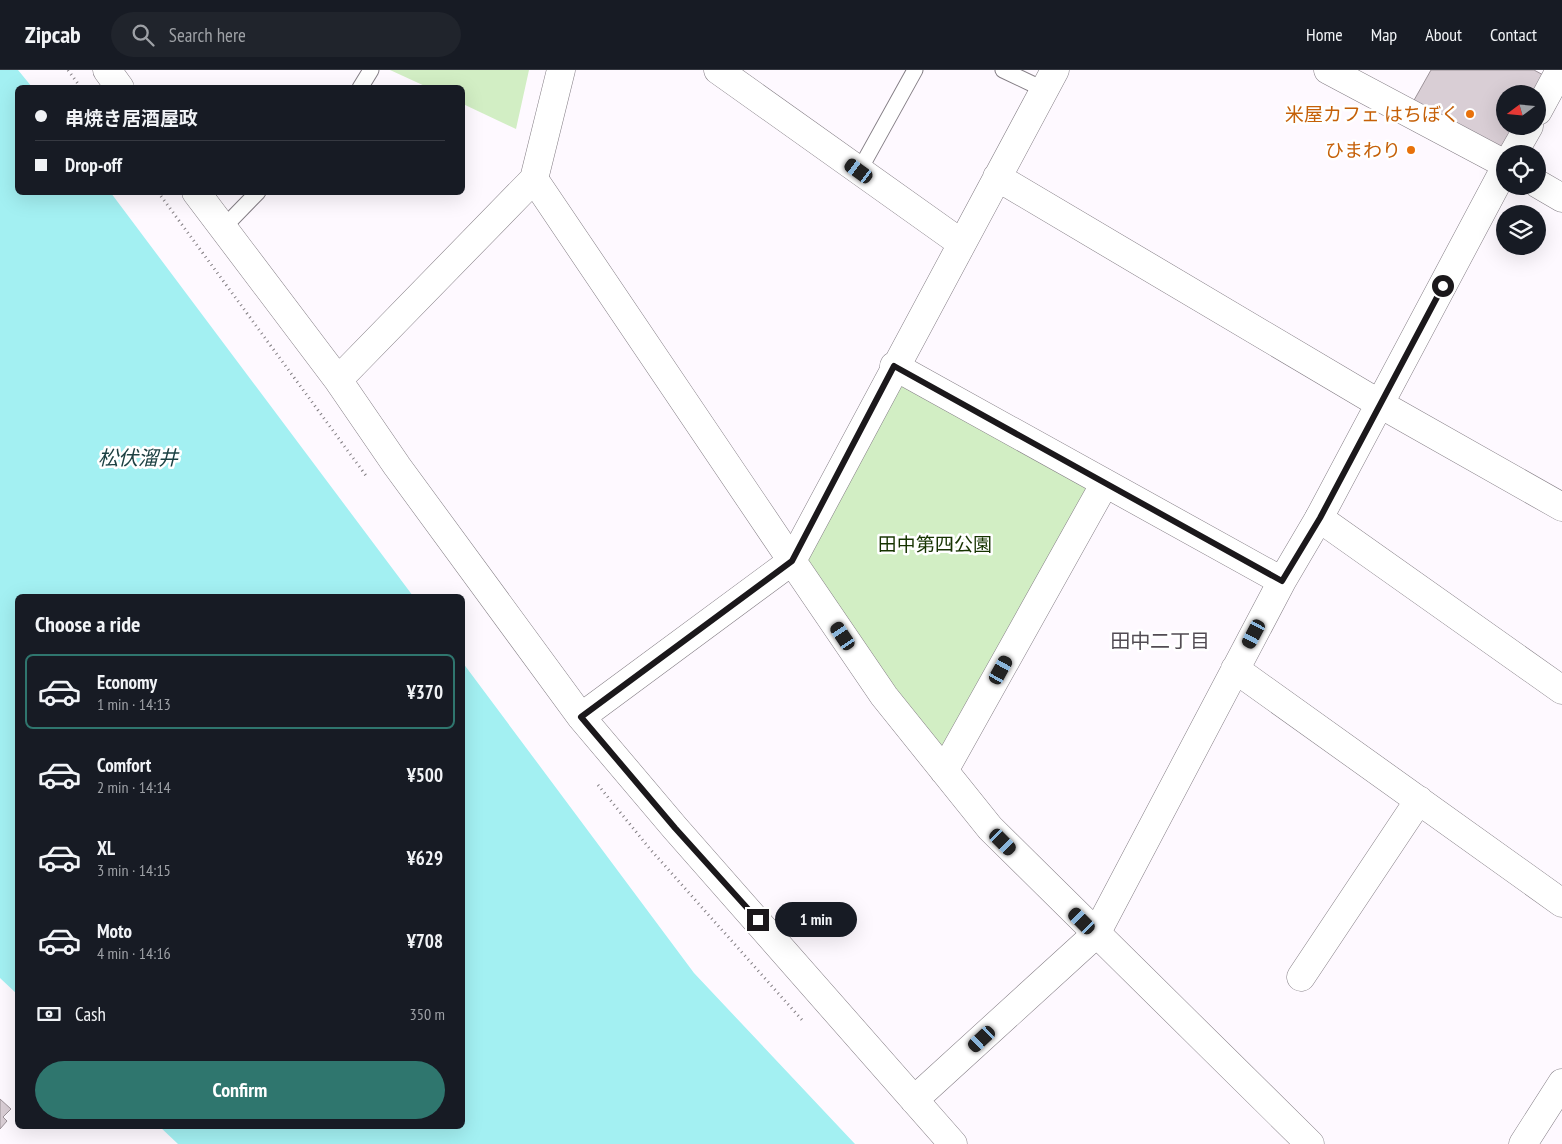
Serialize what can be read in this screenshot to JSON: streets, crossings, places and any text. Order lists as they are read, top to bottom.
{
  "districts": ["田中二丁目"],
  "water": ["松伏溜井"],
  "parks": ["田中第四公園"],
  "places": ["米屋カフェ はちぼく", "ひまわり"],
  "north": "left",
  "page": {
    "header": "Zipcab",
    "search": "Search here",
    "nav": [
      "Home",
      "Map",
      "About",
      "Contact"
    ],
    "banner": ["串焼き居酒屋政", "Drop-off"],
    "heading": "Choose a ride",
    "list": [
      {
        "name": "Economy",
        "note": "1 min · 14:13",
        "value": "¥370"
      },
      {
        "name": "Comfort",
        "note": "2 min · 14:14",
        "value": "¥500"
      },
      {
        "name": "XL",
        "note": "3 min · 14:15",
        "value": "¥629"
      },
      {
        "name": "Moto",
        "note": "4 min · 14:16",
        "value": "¥708"
      }
    ],
    "bubble": "1 min",
    "pay": ["Cash", "350 m"],
    "buttons": "Confirm"
  }
}
